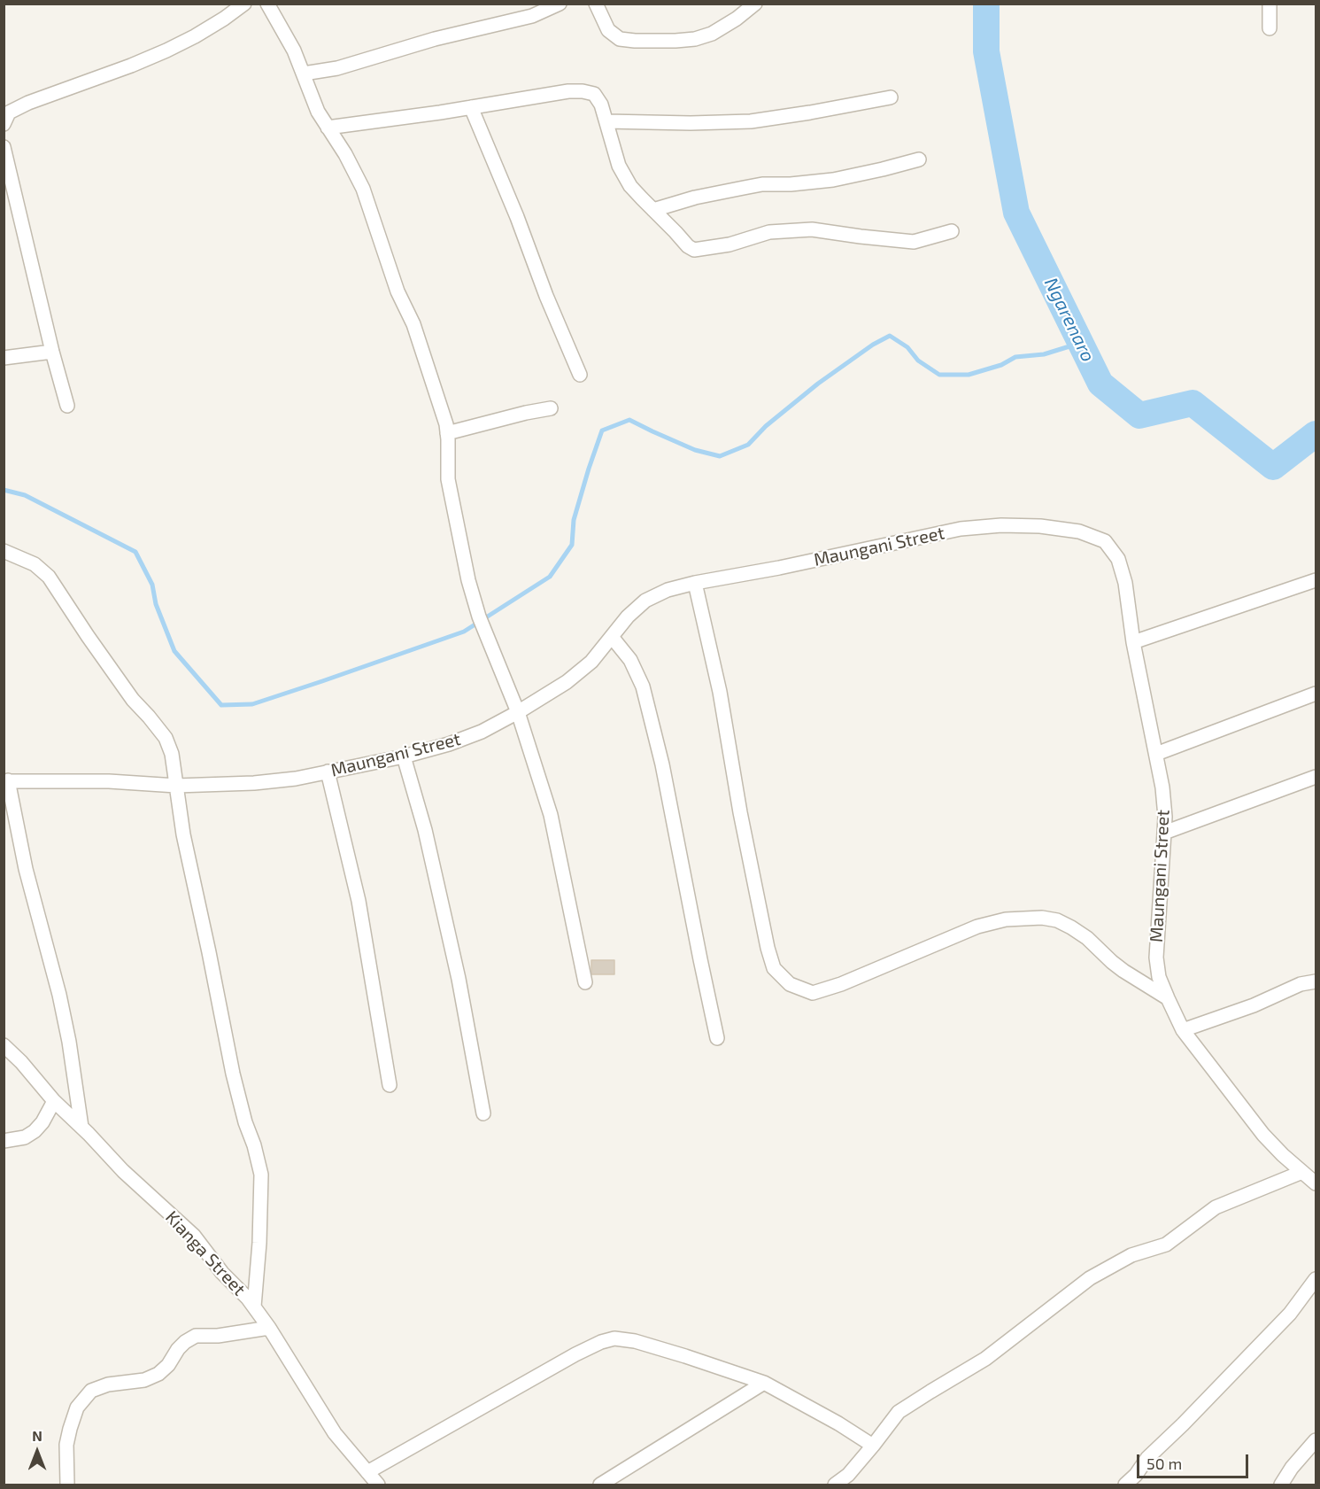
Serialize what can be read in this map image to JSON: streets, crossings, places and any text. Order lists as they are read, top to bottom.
{
  "streets": {
    "street": ["Maungani Street", "Kianga Street"]
  },
  "water": ["Ngarenaro"],
  "scale_bar": "50 m",
  "north": "top"
}
